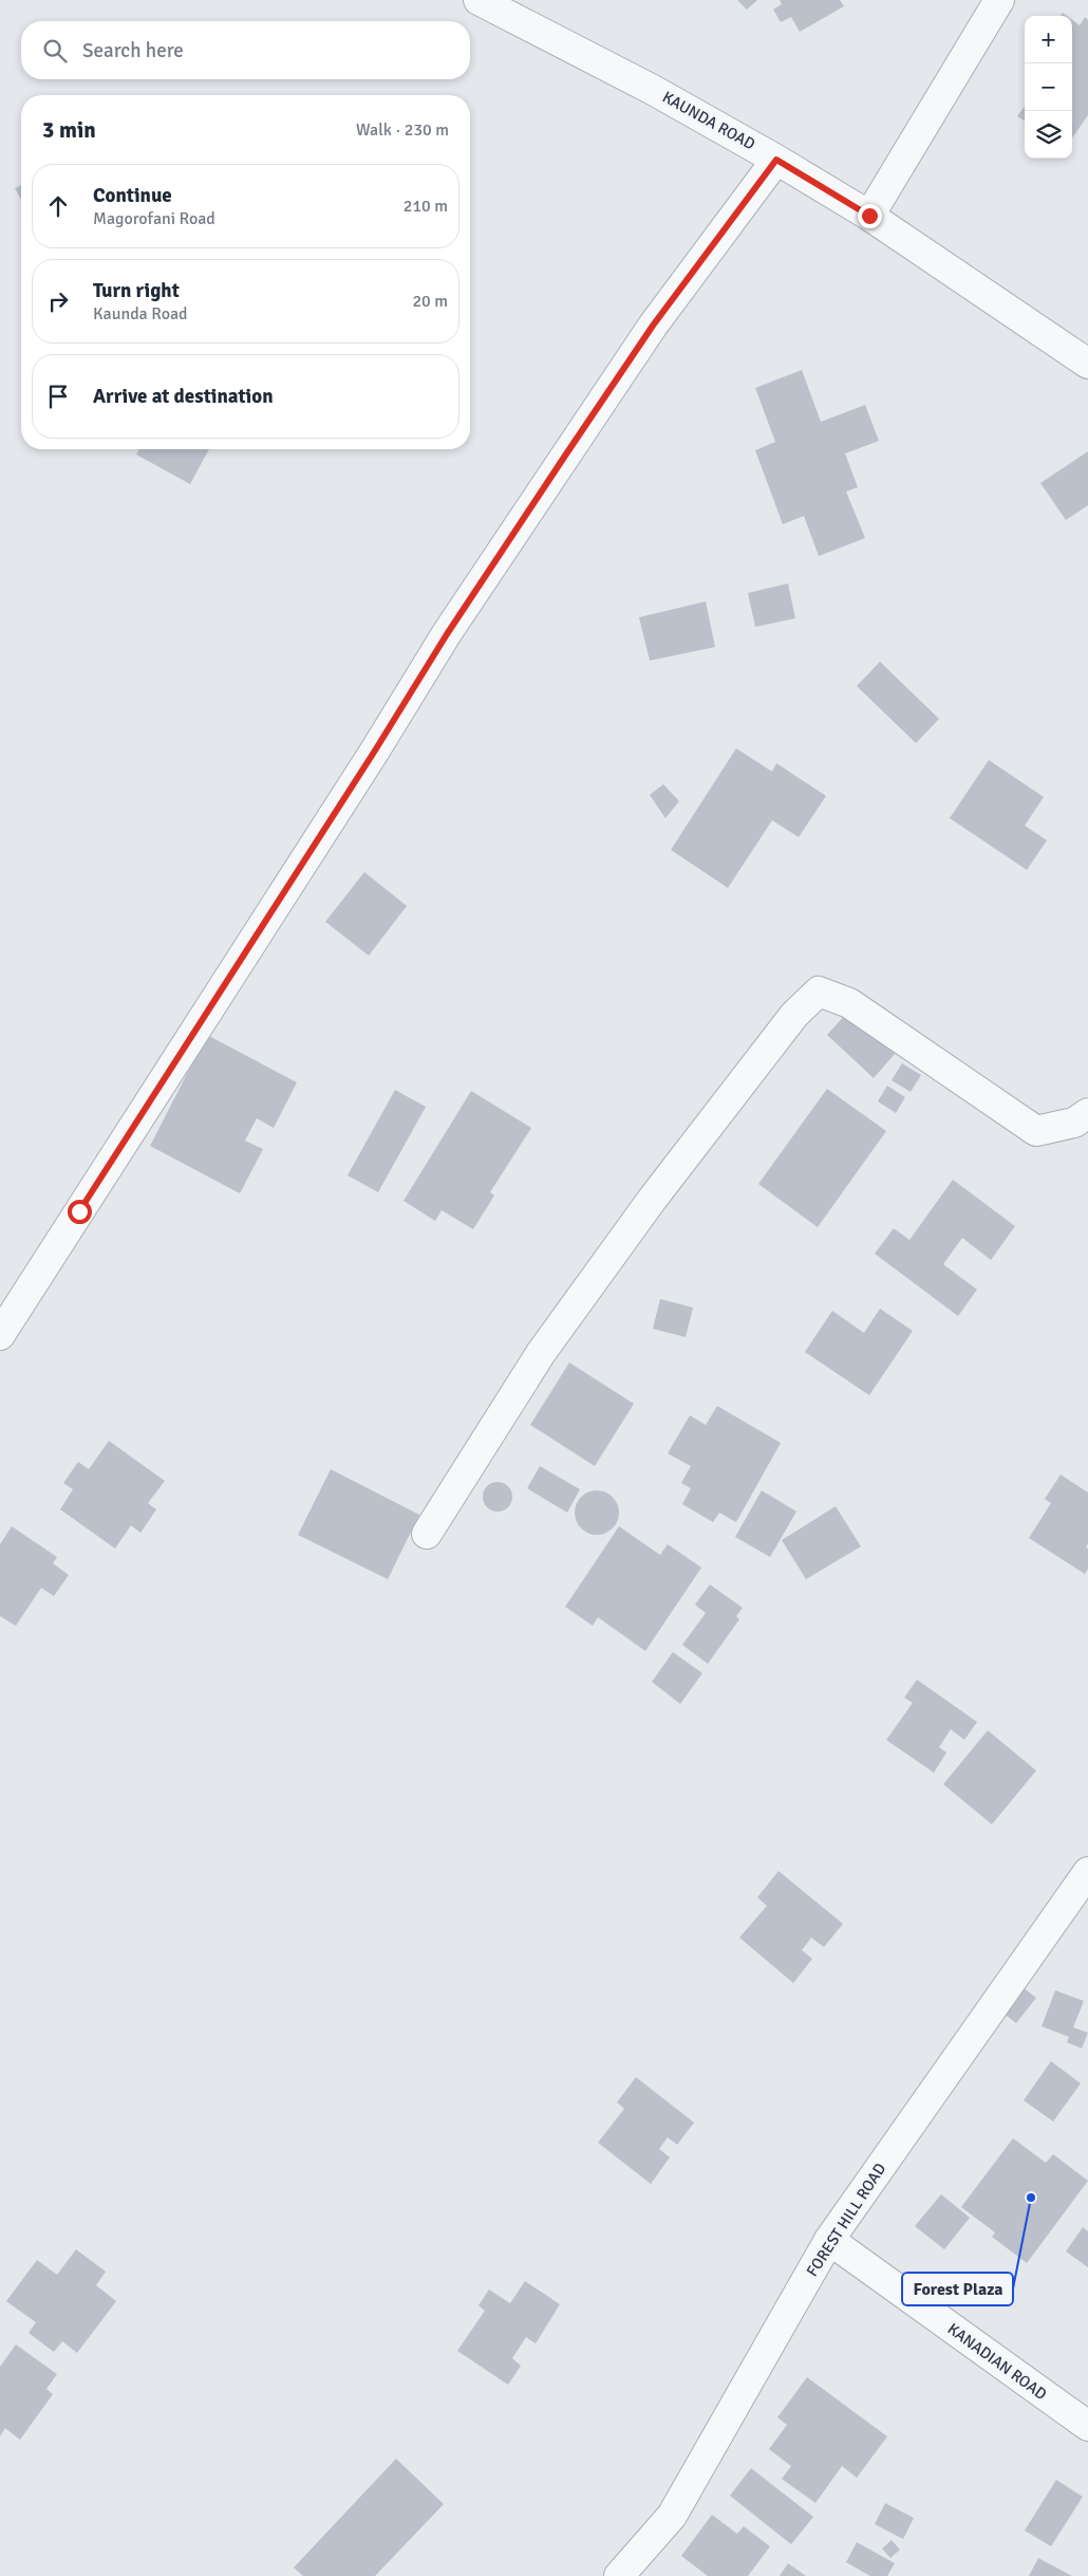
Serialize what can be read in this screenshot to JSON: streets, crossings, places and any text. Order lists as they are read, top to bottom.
{
  "streets": {
    "street": ["KAUNDA ROAD", "FOREST HILL ROAD", "KANADIAN ROAD"]
  },
  "crossings": [
    ["FOREST HILL ROAD", "KANADIAN ROAD"]
  ],
  "places": ["Forest Plaza"],
  "page": {
    "map_buttons": ["+", "−"],
    "search": "Search here",
    "heading": ["3 min", "Walk · 230 m"],
    "list": [
      ["Continue", "Magorofani Road", "210 m"],
      ["Turn right", "Kaunda Road", "20 m"],
      "Arrive at destination"
    ]
  }
}
